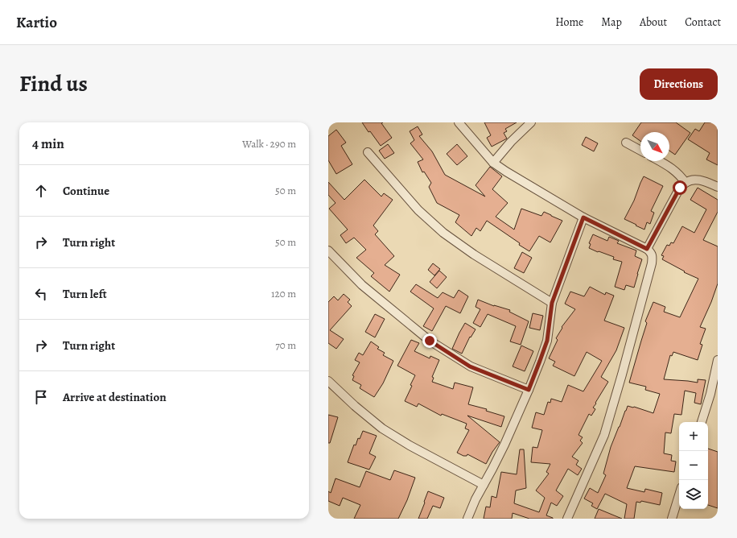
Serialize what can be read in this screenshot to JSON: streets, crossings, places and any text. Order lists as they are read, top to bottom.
{
  "north": "bottom right",
  "page": {
    "header": "Kartio",
    "nav": [
      "Home",
      "Map",
      "About",
      "Contact"
    ],
    "title": "Find us",
    "buttons": "Directions",
    "heading": ["4 min", "Walk · 290 m"],
    "list": [
      ["Continue", "50 m"],
      ["Turn right", "50 m"],
      ["Turn left", "120 m"],
      ["Turn right", "70 m"],
      "Arrive at destination"
    ],
    "map_buttons": ["+", "−"]
  }
}
